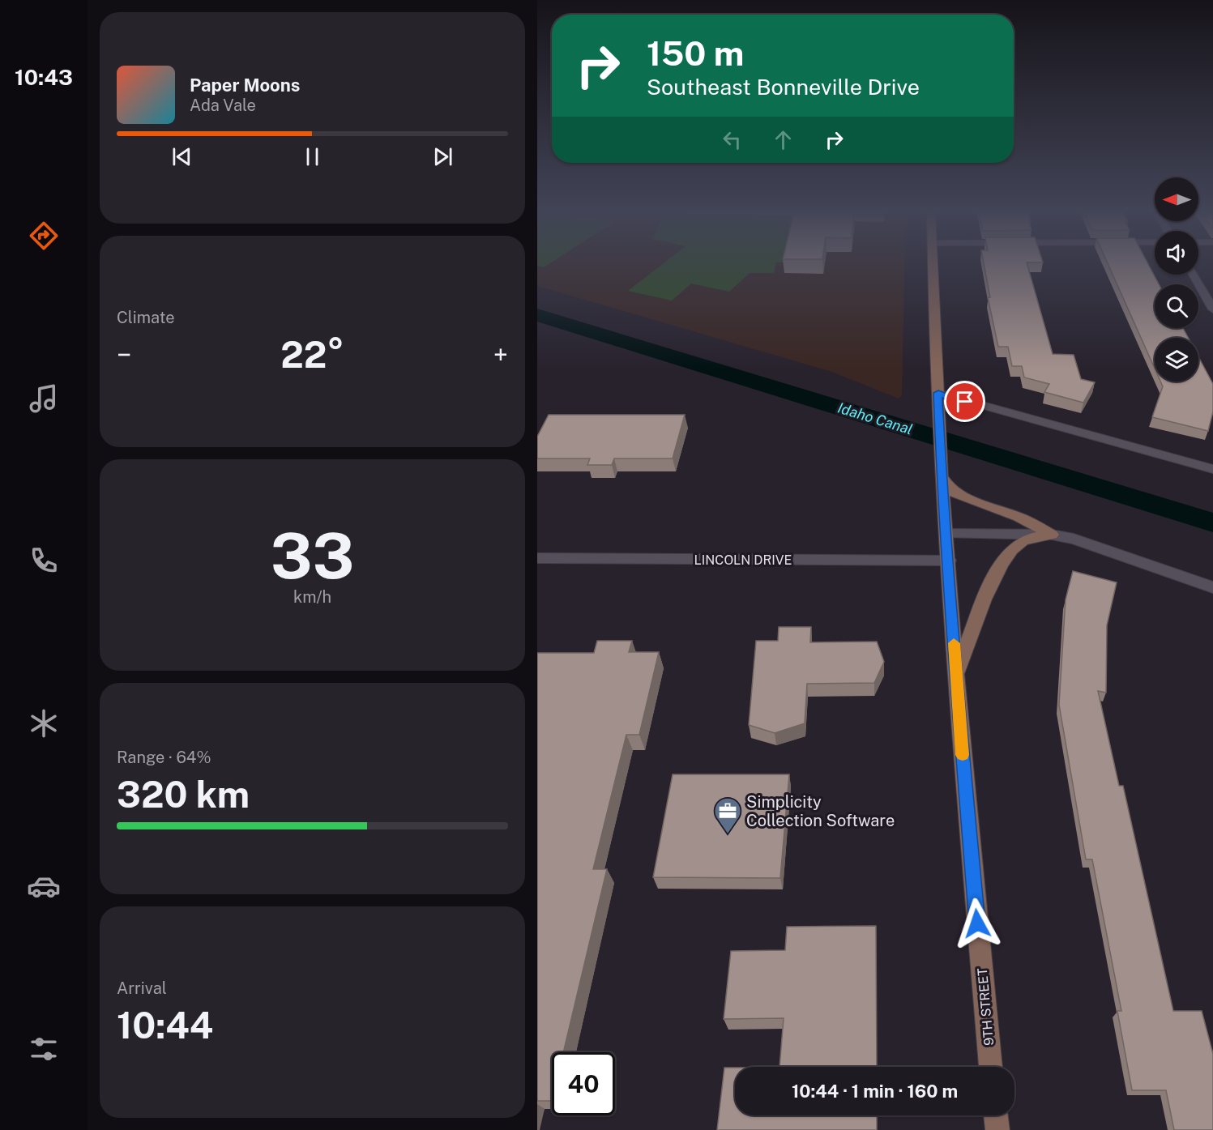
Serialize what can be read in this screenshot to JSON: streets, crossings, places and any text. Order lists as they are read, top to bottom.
{
  "streets": {
    "street": ["LINCOLN DRIVE", "9TH STREET"]
  },
  "crossings": [
    ["LINCOLN DRIVE", "9TH STREET"]
  ],
  "water": ["Idaho Canal"],
  "places": {
    "office": ["Simplicity Collection Software"]
  },
  "north": "left",
  "page": {
    "tabs": "10:43",
    "turn": ["150 m", "Southeast Bonneville Drive"],
    "song": ["Paper Moons", "Ada Vale"],
    "tile": [
      "Climate",
      ["33", "km/h"],
      ["Range · 64%", "320 km"],
      ["Arrival", "10:44"]
    ],
    "heat": ["−", "22°", "+"],
    "limit": "40",
    "trip": "10:44 · 1 min · 160 m"
  }
}
